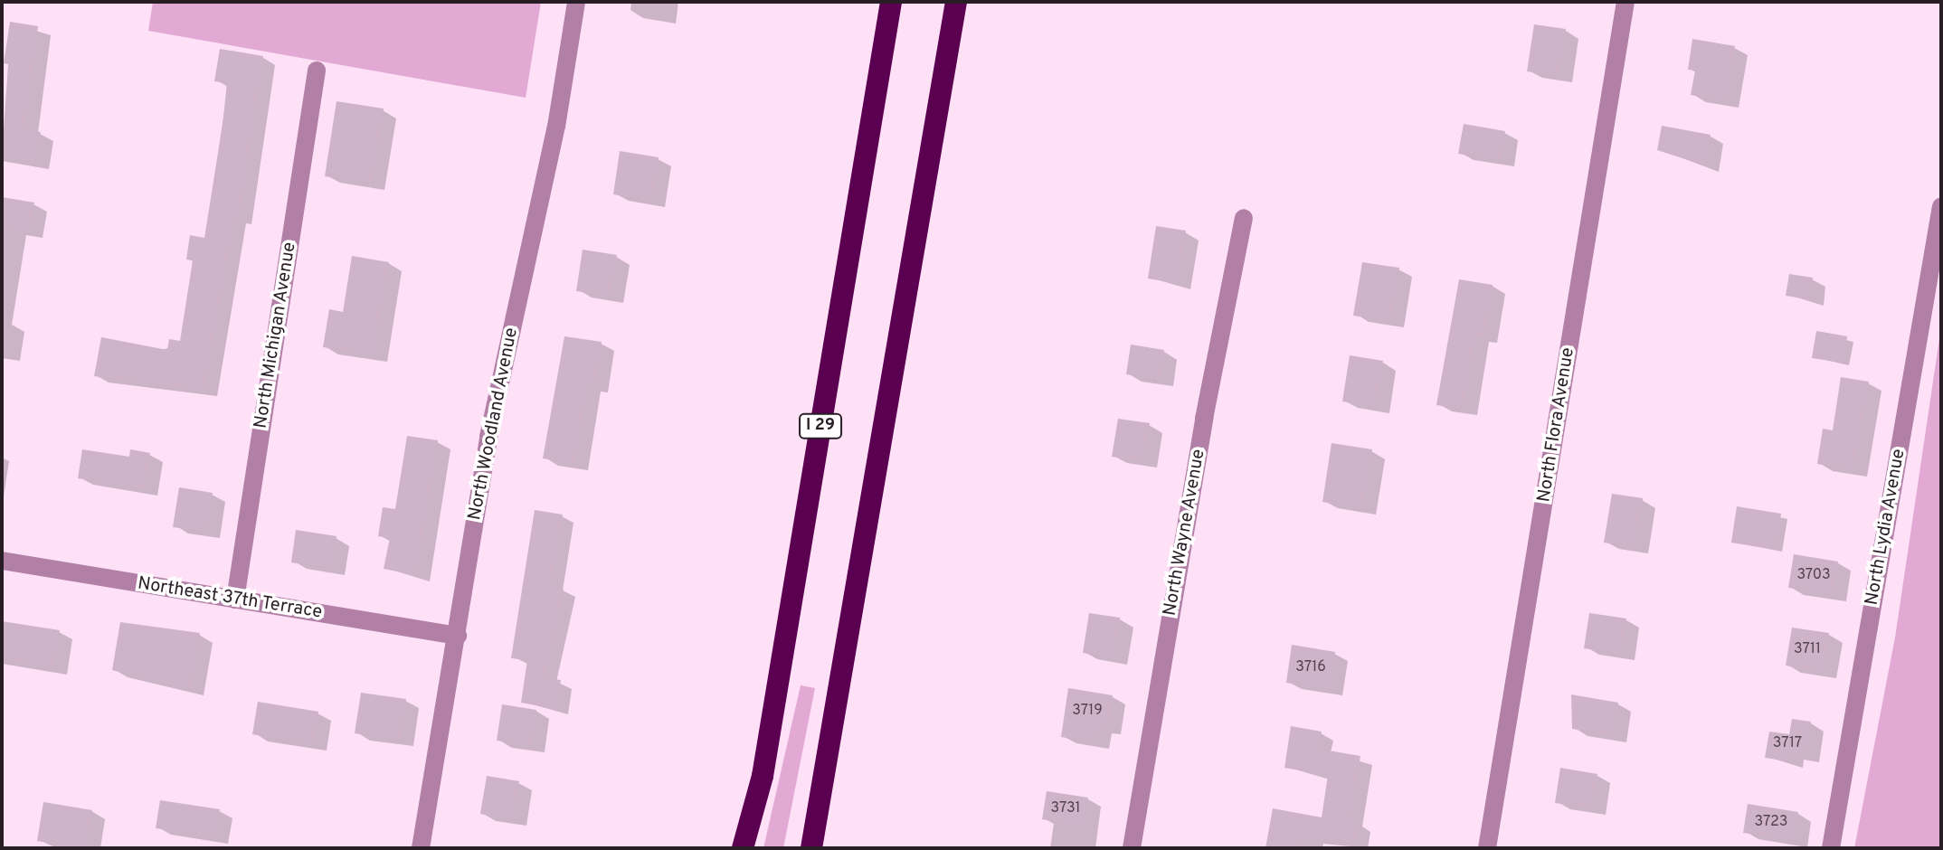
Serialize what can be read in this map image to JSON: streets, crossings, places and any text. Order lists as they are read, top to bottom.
{
  "streets": {
    "highway": ["I 29"],
    "street": [
      "North Michigan Avenue",
      "North Woodland Avenue",
      "North Flora Avenue",
      "North Lydia Avenue",
      "North Wayne Avenue",
      "Northeast 37th Terrace"
    ]
  },
  "crossings": [
    ["North Michigan Avenue", "Northeast 37th Terrace"],
    ["North Woodland Avenue", "Northeast 37th Terrace"]
  ],
  "house_numbers": [
    "3703",
    "3711",
    "3716",
    "3719",
    "3717",
    "3731",
    "3723"
  ]
}
